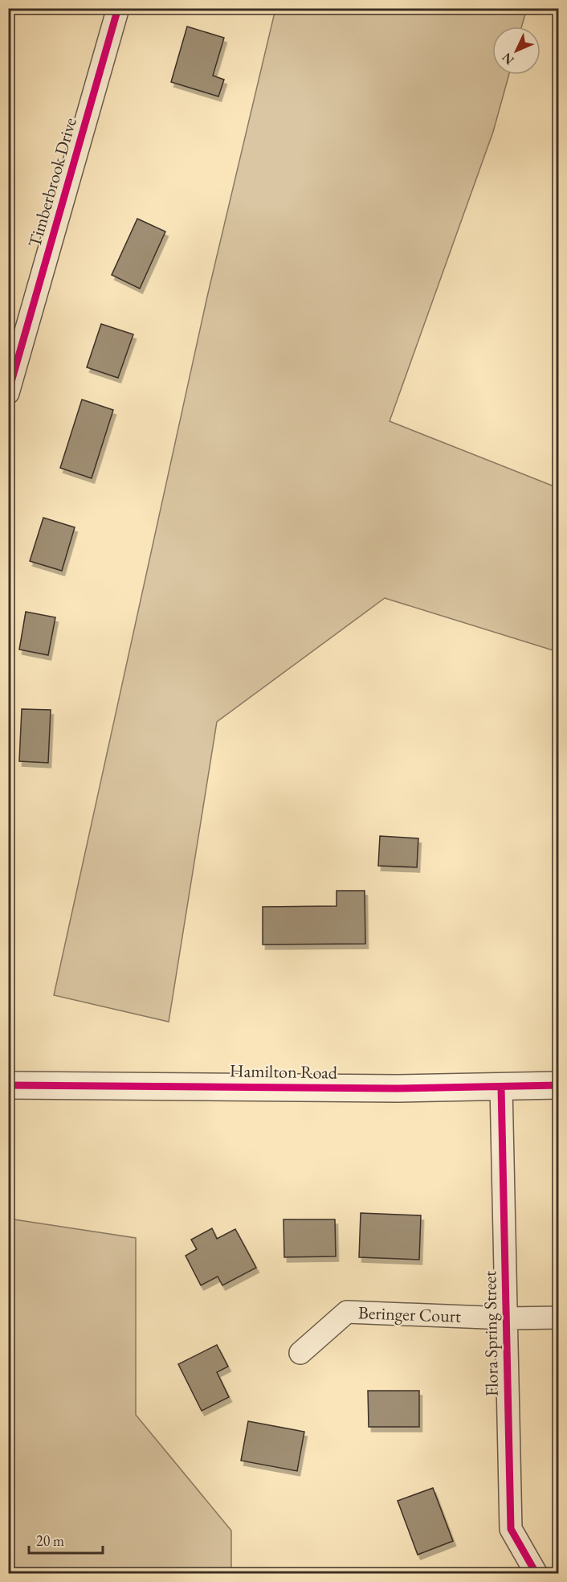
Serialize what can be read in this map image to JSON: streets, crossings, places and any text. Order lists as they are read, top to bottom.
{
  "streets": {
    "street": [
      "Timberbrook Drive",
      "Hamilton Road",
      "Beringer Court",
      "Flora Spring Street"
    ]
  },
  "crossings": [
    ["Hamilton Road", "Flora Spring Street"],
    ["Beringer Court", "Flora Spring Street"]
  ],
  "scale_bar": "20 m",
  "north": "bottom left"
}
